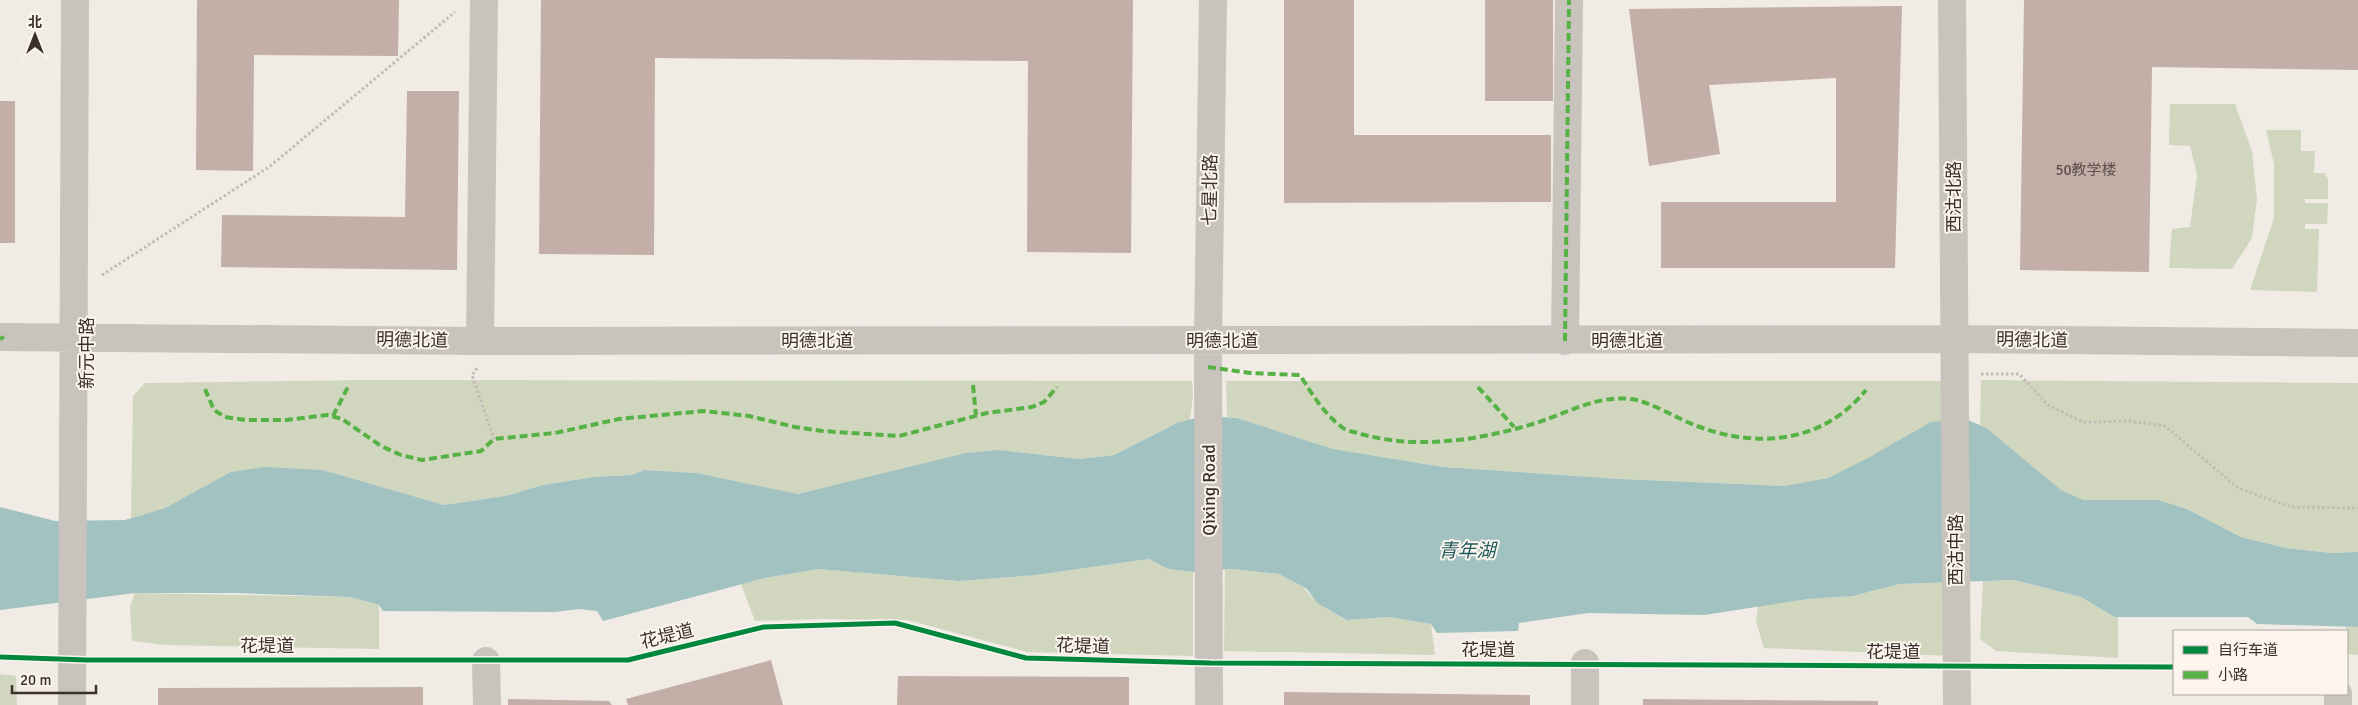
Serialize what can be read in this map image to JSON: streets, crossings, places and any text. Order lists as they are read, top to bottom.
{
  "streets": {
    "street": [
      "七星北路",
      "西沽北路",
      "明德北道",
      "新元中路",
      "Qixing Road",
      "西沽中路"
    ],
    "cycle path": ["花堤道"]
  },
  "crossings": [
    ["七星北路", "明德北道"],
    ["七星北路", "Qixing Road"],
    ["西沽北路", "明德北道"],
    ["西沽北路", "西沽中路"],
    ["明德北道", "新元中路"]
  ],
  "water": ["青年湖"],
  "house_numbers": ["50教学楼"],
  "legend": ["自行车道", "小路"],
  "scale_bar": "20 m",
  "north": "top"
}
